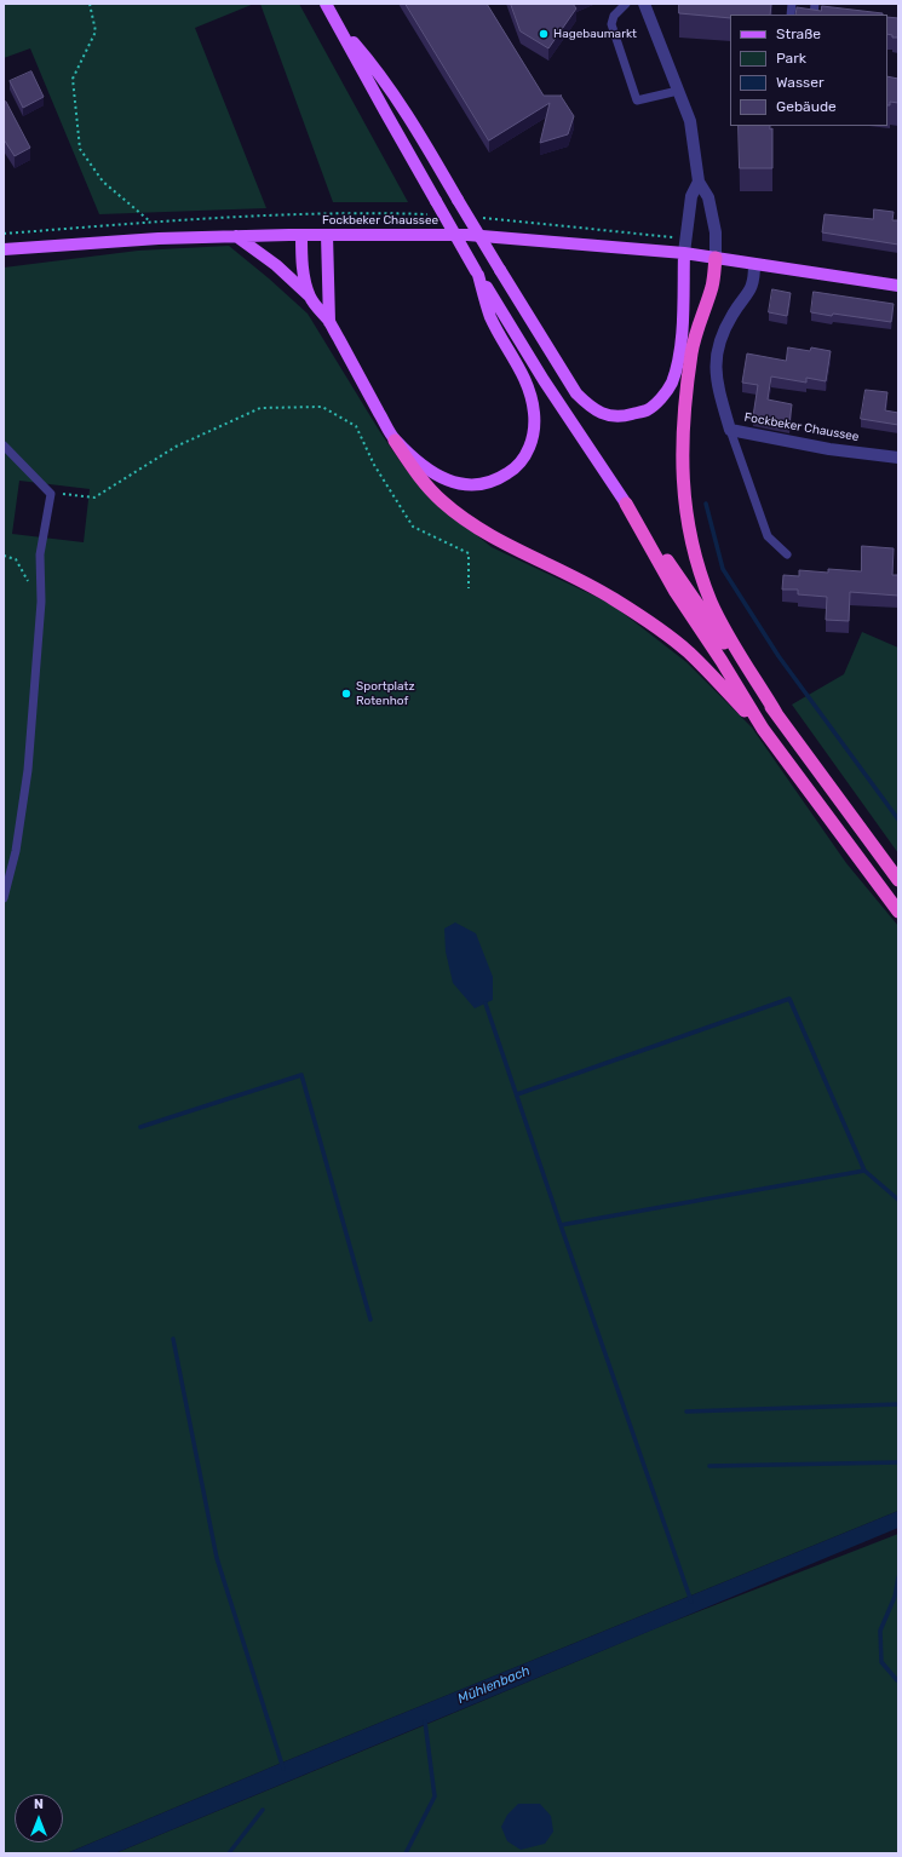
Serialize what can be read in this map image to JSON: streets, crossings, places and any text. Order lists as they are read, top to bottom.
{
  "streets": {
    "main road": ["Fockbeker Chaussee"]
  },
  "water": ["Mühlenbach"],
  "places": ["Hagebaumarkt", "Sportplatz Rotenhof"],
  "legend": [
    "Straße",
    "Park",
    "Wasser",
    "Gebäude"
  ],
  "north": "top"
}
